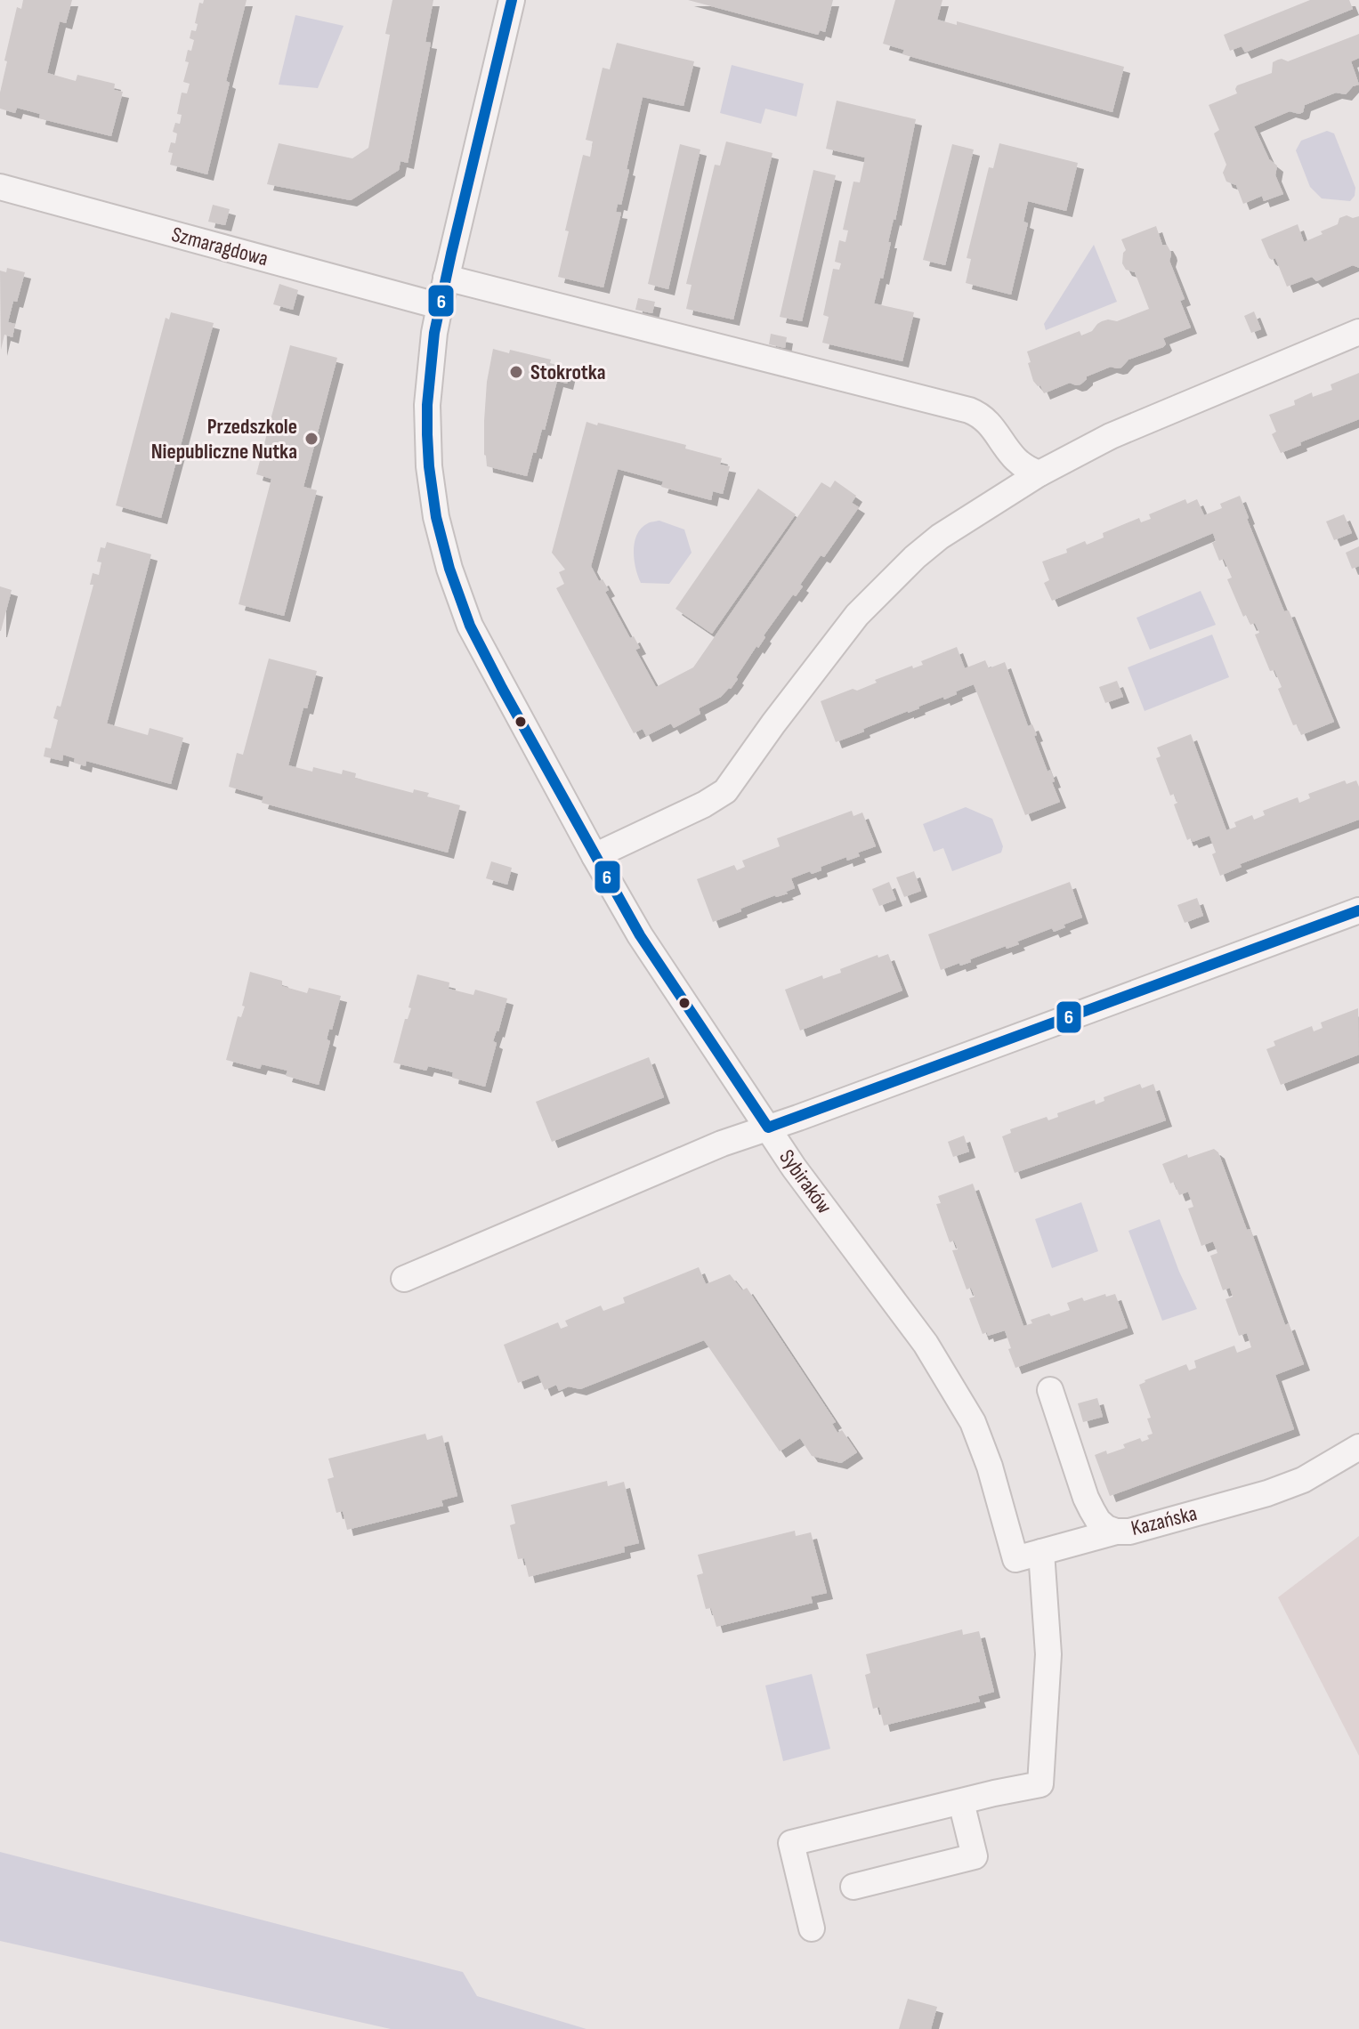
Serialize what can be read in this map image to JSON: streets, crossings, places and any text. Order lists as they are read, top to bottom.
{
  "streets": {
    "street": ["Szmaragdowa", "Sybiraków", "Kazańska"]
  },
  "crossings": [
    ["Szmaragdowa", "Sybiraków"]
  ],
  "places": ["Stokrotka", "Przedszkole Niepubliczne Nutka"],
  "lines": ["transit line 6"]
}
